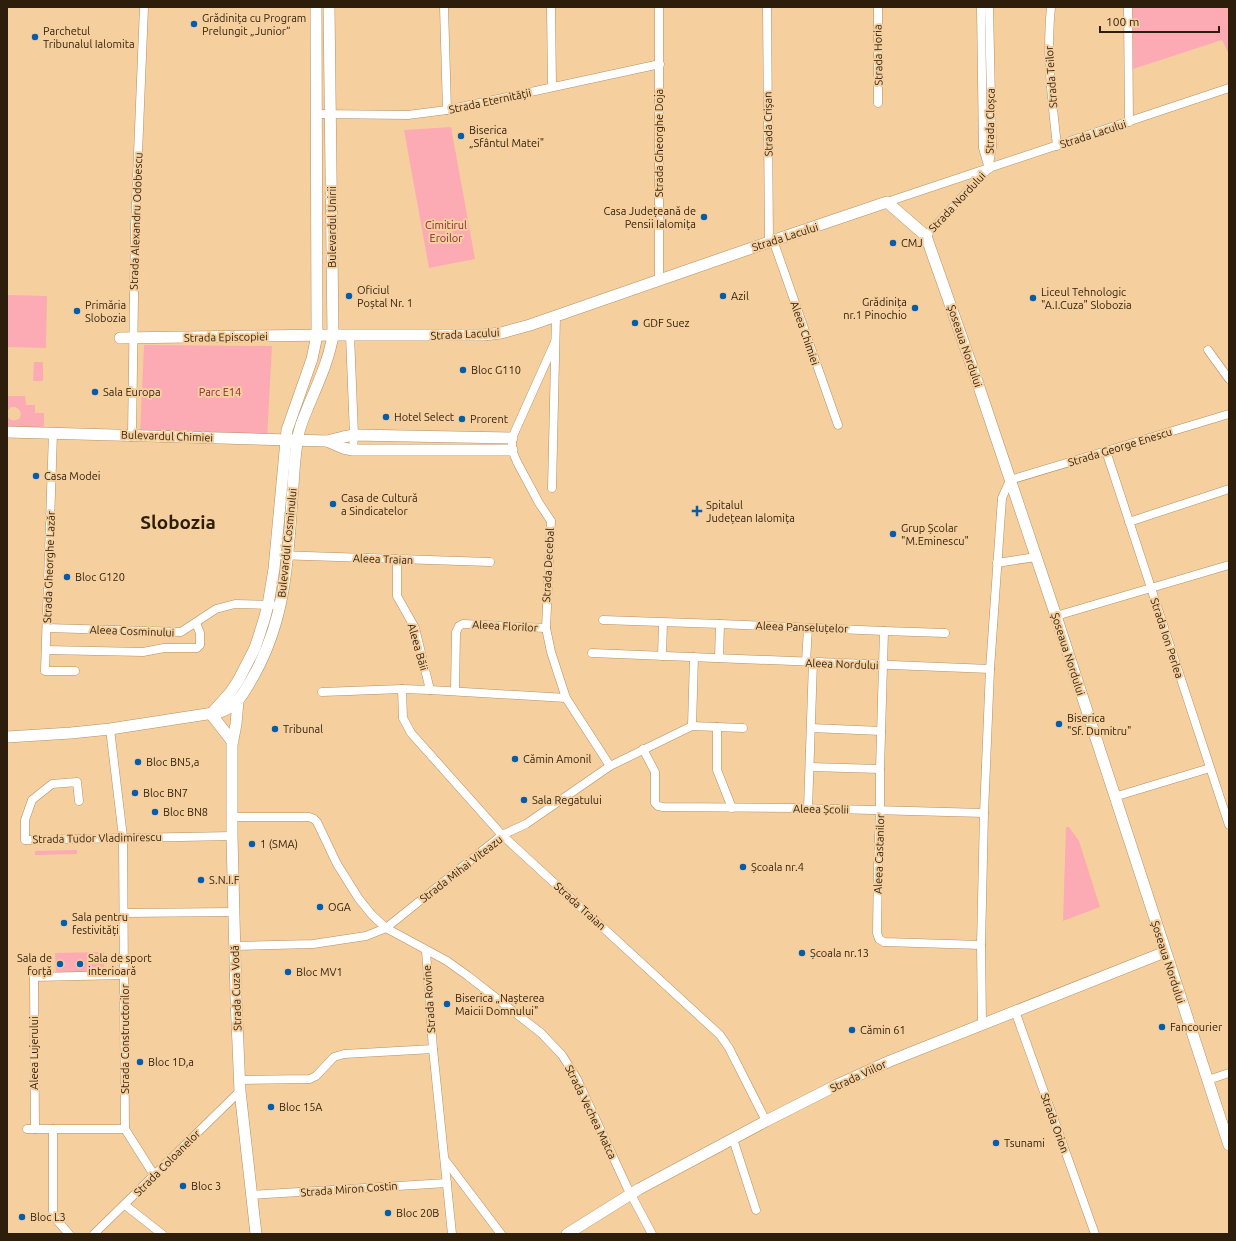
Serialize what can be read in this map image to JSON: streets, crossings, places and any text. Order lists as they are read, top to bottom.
{
  "streets": {
    "street": [
      "Strada Horia",
      "Strada Teilor",
      "Strada Eternității",
      "Strada Cloșca",
      "Strada Crișan",
      "Strada Lacului",
      "Strada Gheorghe Doja",
      "Strada Nordului",
      "Strada Alexandru Odobescu",
      "Bulevardul Unirii",
      "Aleea Chimiei",
      "Strada Episcopiei",
      "Șoseaua Nordului",
      "Bulevardul Chimiei",
      "Strada George Enescu",
      "Bulevardul Cosminului",
      "Aleea Traian",
      "Strada Decebal",
      "Strada Gheorghe Lazăr",
      "Aleea Florilor",
      "Aleea Panseluțelor",
      "Aleea Cosminului",
      "Strada Ion Perlea",
      "Aleea Băii",
      "Aleea Nordului",
      "Aleea Școlii",
      "Strada Tudor Vladimirescu",
      "Aleea Castanilor",
      "Strada Mihai Viteazu",
      "Strada Traian",
      "Strada Cuza Vodă",
      "Strada Rovine",
      "Strada Constructorilor",
      "Aleea Lujerului",
      "Strada Viilor",
      "Strada Vechea Matca",
      "Strada Orion",
      "Strada Coloanelor",
      "Strada Miron Costin"
    ]
  },
  "crossings": [
    ["Strada Teilor", "Strada Lacului"],
    ["Strada Eternității", "Strada Gheorghe Doja"],
    ["Strada Eternității", "Bulevardul Unirii"],
    ["Strada Cloșca", "Strada Lacului"],
    ["Strada Cloșca", "Strada Nordului"],
    ["Strada Crișan", "Strada Lacului"],
    ["Strada Crișan", "Aleea Chimiei"],
    ["Strada Lacului", "Strada Gheorghe Doja"],
    ["Strada Lacului", "Strada Nordului"],
    ["Strada Lacului", "Bulevardul Unirii"],
    ["Strada Lacului", "Aleea Chimiei"],
    ["Strada Lacului", "Strada Episcopiei"],
    ["Strada Lacului", "Șoseaua Nordului"],
    ["Strada Lacului", "Strada Decebal"],
    ["Strada Nordului", "Șoseaua Nordului"],
    ["Strada Alexandru Odobescu", "Strada Episcopiei"],
    ["Strada Alexandru Odobescu", "Bulevardul Chimiei"],
    ["Bulevardul Unirii", "Strada Episcopiei"],
    ["Bulevardul Unirii", "Bulevardul Chimiei"],
    ["Bulevardul Unirii", "Bulevardul Cosminului"],
    ["Șoseaua Nordului", "Strada George Enescu"],
    ["Șoseaua Nordului", "Strada Viilor"],
    ["Bulevardul Chimiei", "Bulevardul Cosminului"],
    ["Bulevardul Chimiei", "Strada Decebal"],
    ["Bulevardul Chimiei", "Strada Gheorghe Lazăr"],
    ["Strada George Enescu", "Strada Ion Perlea"],
    ["Bulevardul Cosminului", "Aleea Traian"],
    ["Bulevardul Cosminului", "Aleea Cosminului"],
    ["Bulevardul Cosminului", "Strada Cuza Vodă"],
    ["Bulevardul Cosminului", "Strada Constructorilor"],
    ["Aleea Traian", "Aleea Băii"],
    ["Strada Decebal", "Aleea Florilor"],
    ["Strada Decebal", "Strada Mihai Viteazu"],
    ["Strada Gheorghe Lazăr", "Aleea Cosminului"],
    ["Aleea Nordului", "Aleea Castanilor"],
    ["Aleea Școlii", "Aleea Castanilor"],
    ["Aleea Școlii", "Strada Mihai Viteazu"],
    ["Strada Tudor Vladimirescu", "Strada Cuza Vodă"],
    ["Strada Tudor Vladimirescu", "Strada Constructorilor"],
    ["Strada Mihai Viteazu", "Strada Traian"],
    ["Strada Mihai Viteazu", "Strada Cuza Vodă"],
    ["Strada Mihai Viteazu", "Strada Rovine"],
    ["Strada Traian", "Strada Viilor"],
    ["Strada Cuza Vodă", "Strada Rovine"],
    ["Strada Cuza Vodă", "Strada Coloanelor"],
    ["Strada Cuza Vodă", "Strada Miron Costin"],
    ["Strada Rovine", "Strada Vechea Matca"],
    ["Strada Rovine", "Strada Miron Costin"],
    ["Strada Constructorilor", "Aleea Lujerului"],
    ["Strada Viilor", "Strada Vechea Matca"],
    ["Strada Viilor", "Strada Orion"]
  ],
  "districts": ["Slobozia"],
  "parks": ["Cimitirul Eroilor", "Parc E14"],
  "places": {
    "other": [
      "Grădinița cu Program Prelungit „Junior“",
      "Parchetul Tribunalul Ialomita",
      "Biserica „Sfântul Matei\"",
      "Casa Județeană de Pensii Ialomița",
      "CMJ",
      "Oficiul Poștal Nr. 1",
      "Azil",
      "Liceul Tehnologic \"A.I.Cuza\" Slobozia",
      "Grădinița nr.1 Pinochio",
      "Primăria Slobozia",
      "GDF Suez",
      "Bloc G110",
      "Sala Europa",
      "Hotel Select",
      "Prorent",
      "Casa Modei",
      "Casa de Cultură a Sindicatelor",
      "Grup Școlar \"M.Eminescu\"",
      "Bloc G120",
      "Biserica \"Sf. Dumitru\"",
      "Tribunal",
      "Cămin Amonil",
      "Bloc BN5,a",
      "Bloc BN7",
      "Sala Regatului",
      "Bloc BN8",
      "1 (SMA)",
      "Școala nr.4",
      "S.N.I.F",
      "OGA",
      "Sala pentru festivități",
      "Școala nr.13",
      "Sala de forță",
      "Sala de sport interioară",
      "Bloc MV1",
      "Biserica „Nașterea Maicii Domnului\"",
      "Fancourier",
      "Cămin 61",
      "Bloc 1D,a",
      "Bloc 15A",
      "Tsunami",
      "Bloc 3",
      "Bloc 20B",
      "Bloc L3"
    ],
    "health": ["Spitalul Județean Ialomița"]
  },
  "scale_bar": "100 m"
}
